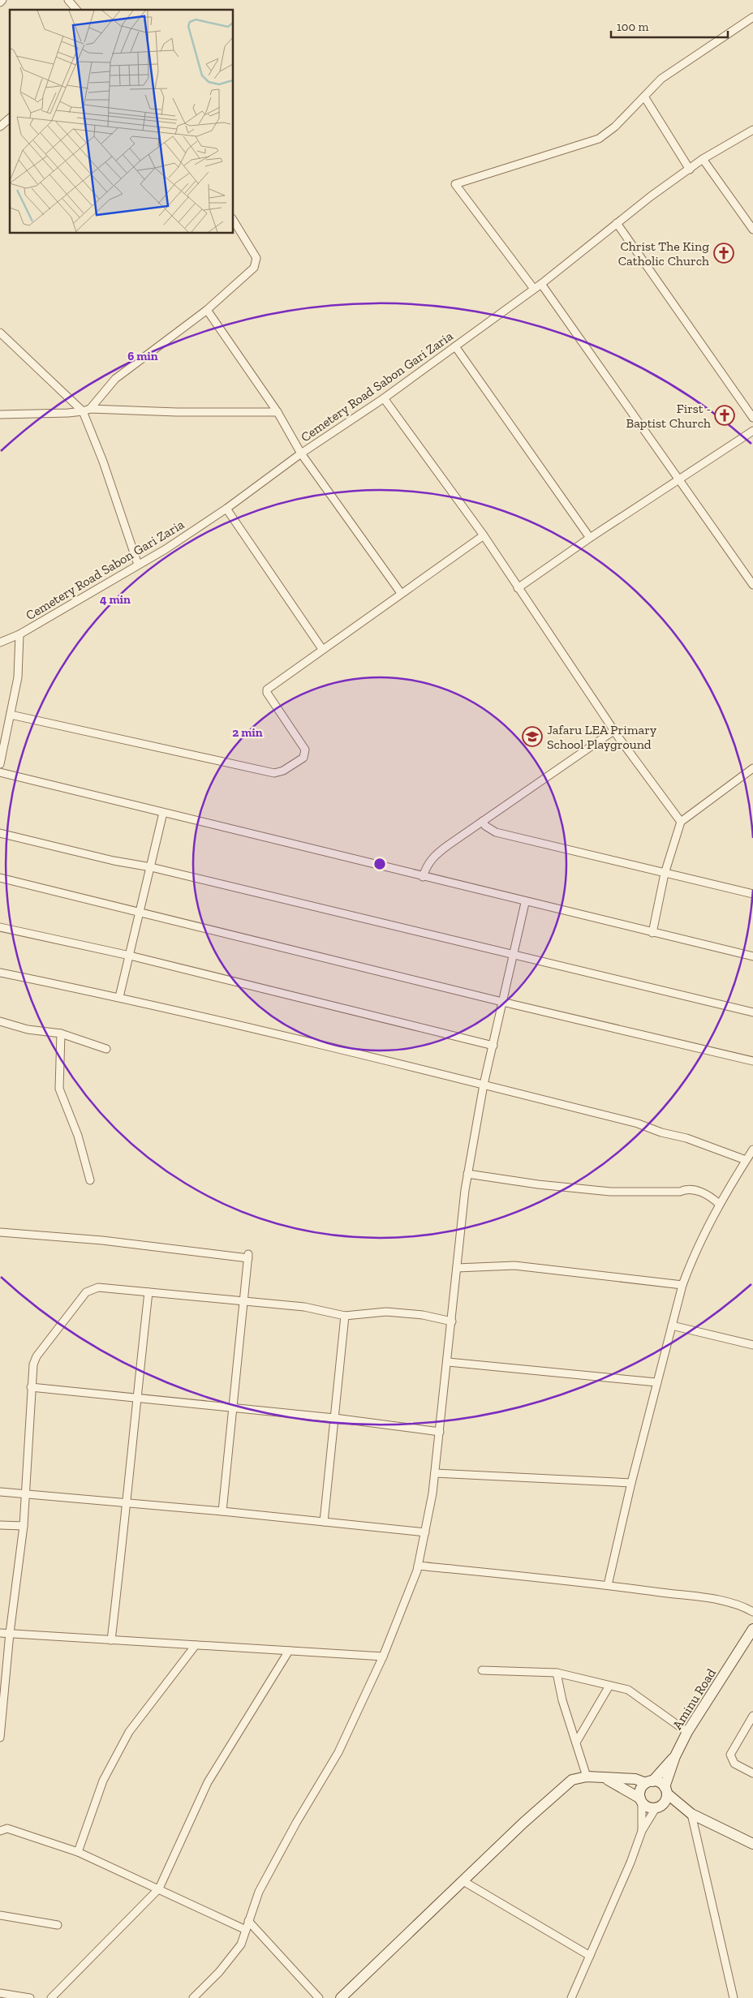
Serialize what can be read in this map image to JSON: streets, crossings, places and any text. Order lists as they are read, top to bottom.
{
  "streets": {
    "street": ["Cemetery Road Sabon Gari Zaria", "Aminu Road"]
  },
  "places": {
    "church": ["Christ The King Catholic Church", "First - Baptist Church"],
    "school or university": ["Jafaru LEA Primary School Playground"]
  },
  "scale_bar": "100 m",
  "rings": ["6 min", "4 min", "2 min"]
}
